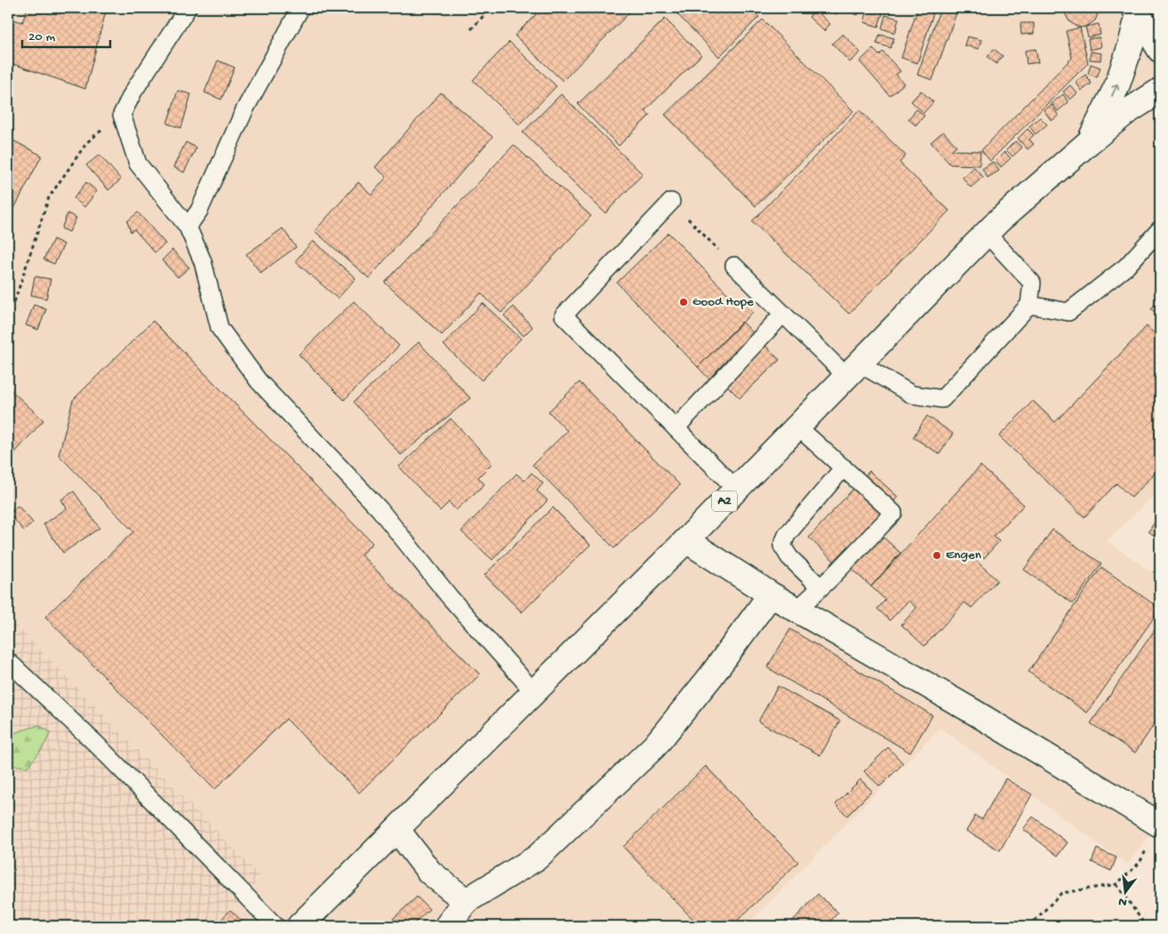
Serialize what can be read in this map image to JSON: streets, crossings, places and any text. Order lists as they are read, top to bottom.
{
  "streets": {
    "main road": ["A2"]
  },
  "places": ["Good Hope", "Engen"],
  "scale_bar": "20 m",
  "north": "bottom"
}
